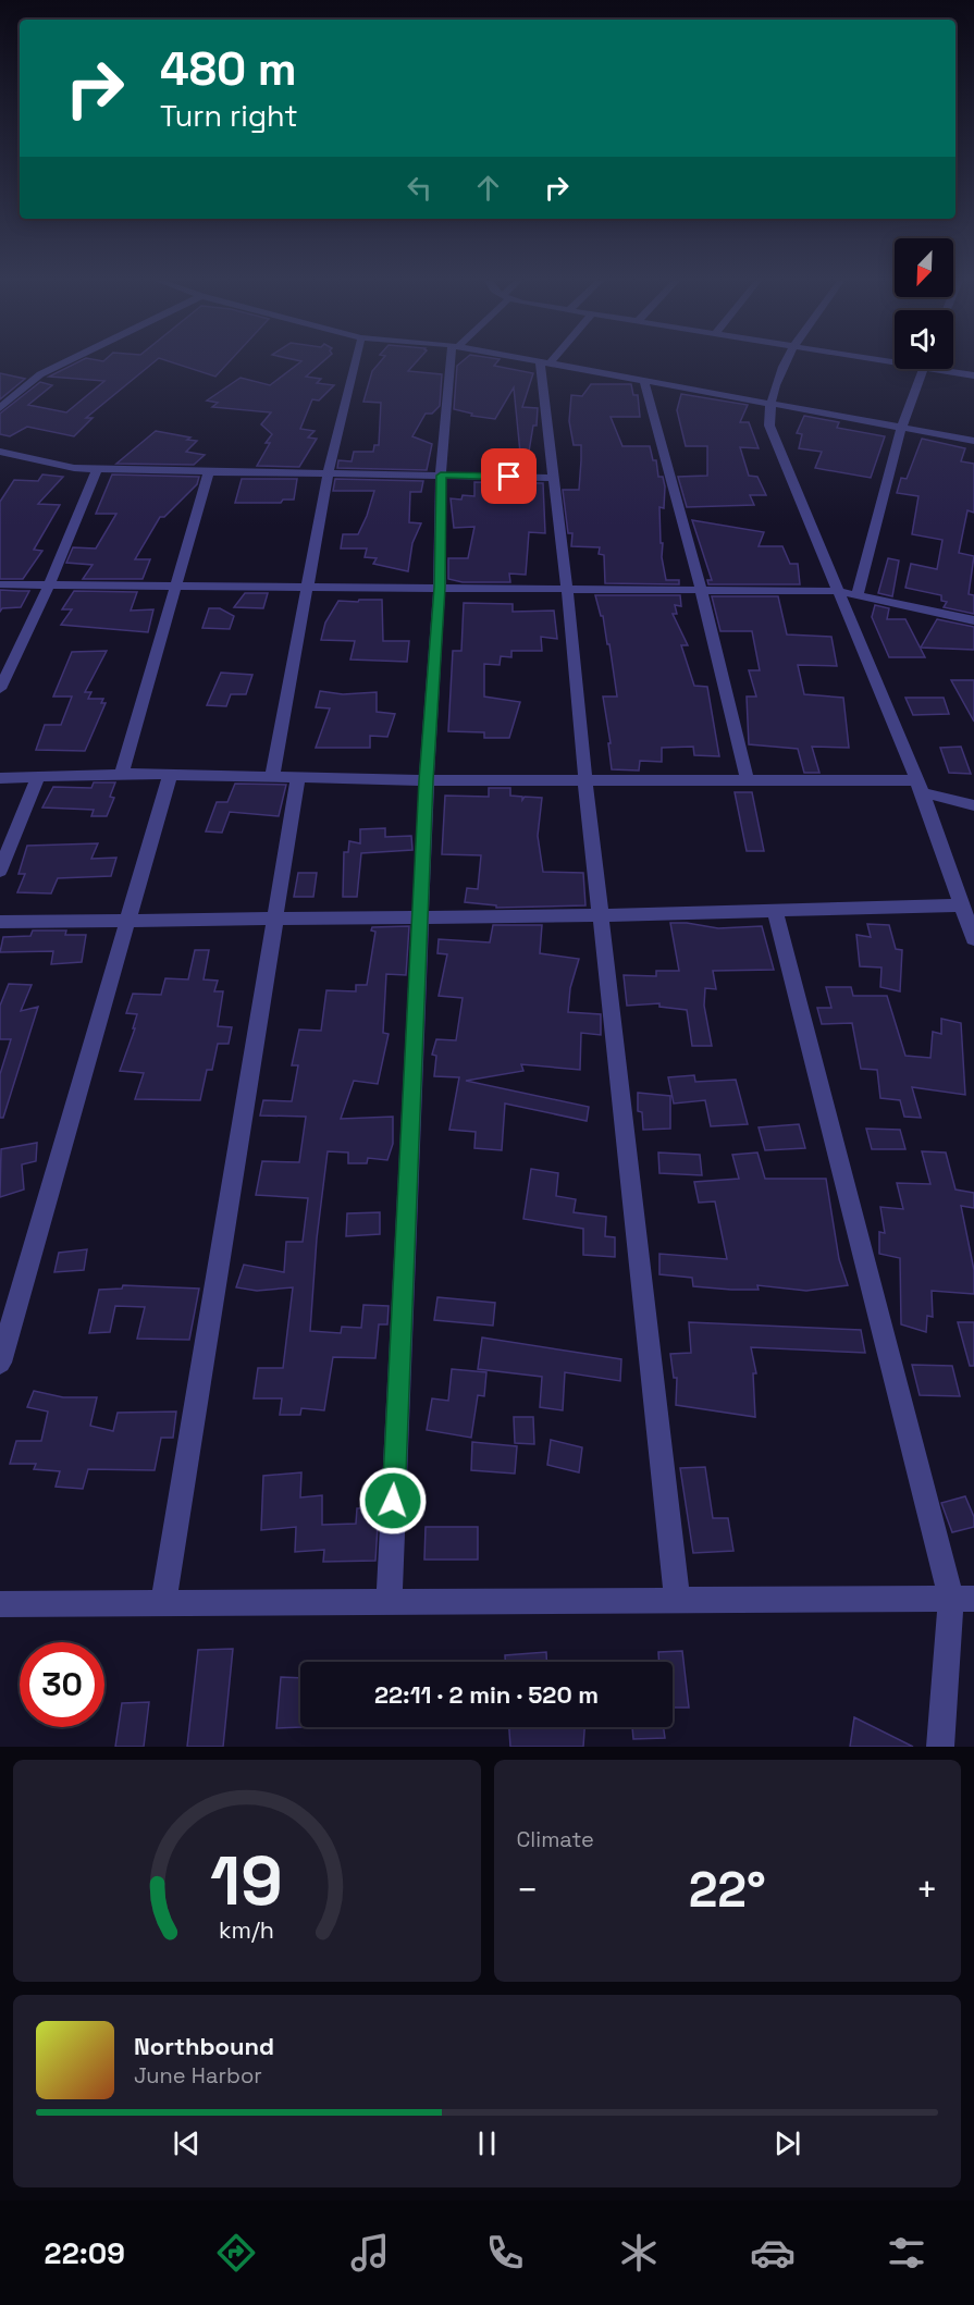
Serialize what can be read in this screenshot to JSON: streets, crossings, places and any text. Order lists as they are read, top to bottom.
{
  "north": "bottom left",
  "page": {
    "turn": ["480 m", "Turn right"],
    "limit": "30",
    "trip": "22:11 · 2 min · 520 m",
    "tile": "Climate",
    "heat": ["−", "22°", "+"],
    "song": ["Northbound", "June Harbor"],
    "tabs": "22:09",
    "gauge": ["19", "km/h"]
  }
}
